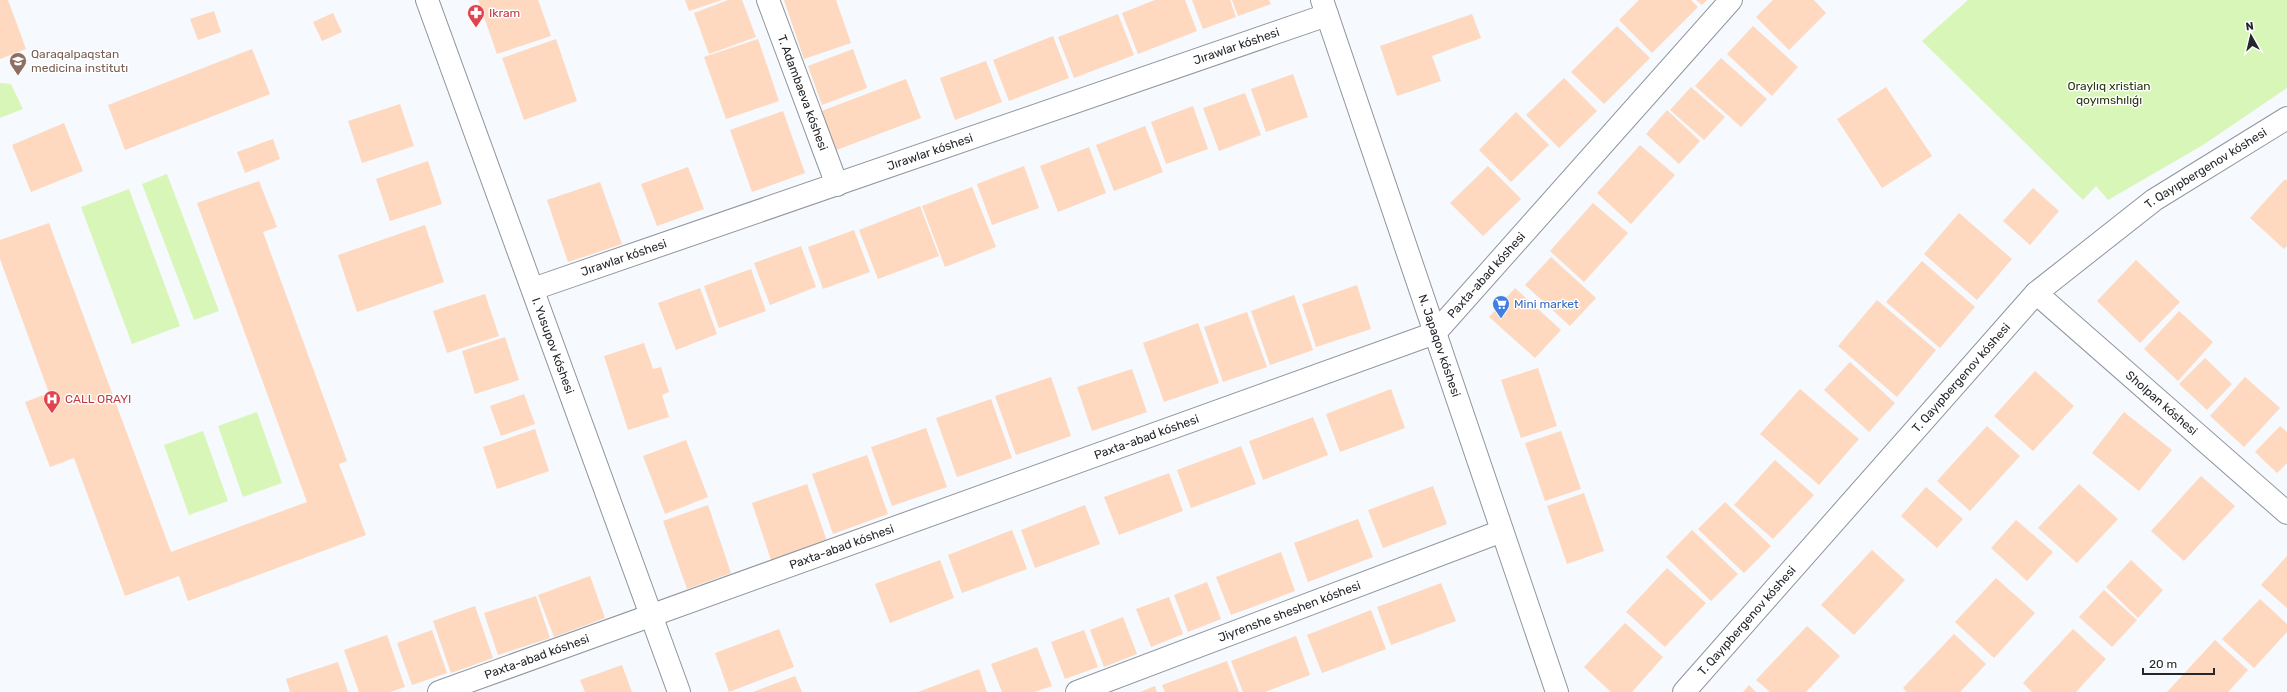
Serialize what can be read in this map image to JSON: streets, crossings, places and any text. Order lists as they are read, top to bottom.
{
  "streets": {
    "street": [
      "Jırawlar kóshesi",
      "T. Adambaeva kóshesi",
      "T. Qayıpbergenov kóshesi",
      "Paxta-abad kóshesi",
      "I. Yusupov kóshesi",
      "N. Japaqov kóshesi",
      "Sholpan kóshesi",
      "Jiyrenshe sheshen kóshesi"
    ]
  },
  "crossings": [
    ["Jırawlar kóshesi", "T. Adambaeva kóshesi"],
    ["Jırawlar kóshesi", "I. Yusupov kóshesi"],
    ["Jırawlar kóshesi", "N. Japaqov kóshesi"],
    ["T. Qayıpbergenov kóshesi", "Sholpan kóshesi"],
    ["Paxta-abad kóshesi", "I. Yusupov kóshesi"],
    ["Paxta-abad kóshesi", "N. Japaqov kóshesi"],
    ["N. Japaqov kóshesi", "Jiyrenshe sheshen kóshesi"]
  ],
  "parks": ["Oraylıq xristian qoyımshılıǵı"],
  "places": {
    "pharmacy": ["Ikram"],
    "school or university": ["Qaraqalpaqstan medicina institutı"],
    "supermarket": ["Mini market"],
    "hospital": ["CALL ORAYI"]
  },
  "scale_bar": "20 m",
  "north": "top"
}
